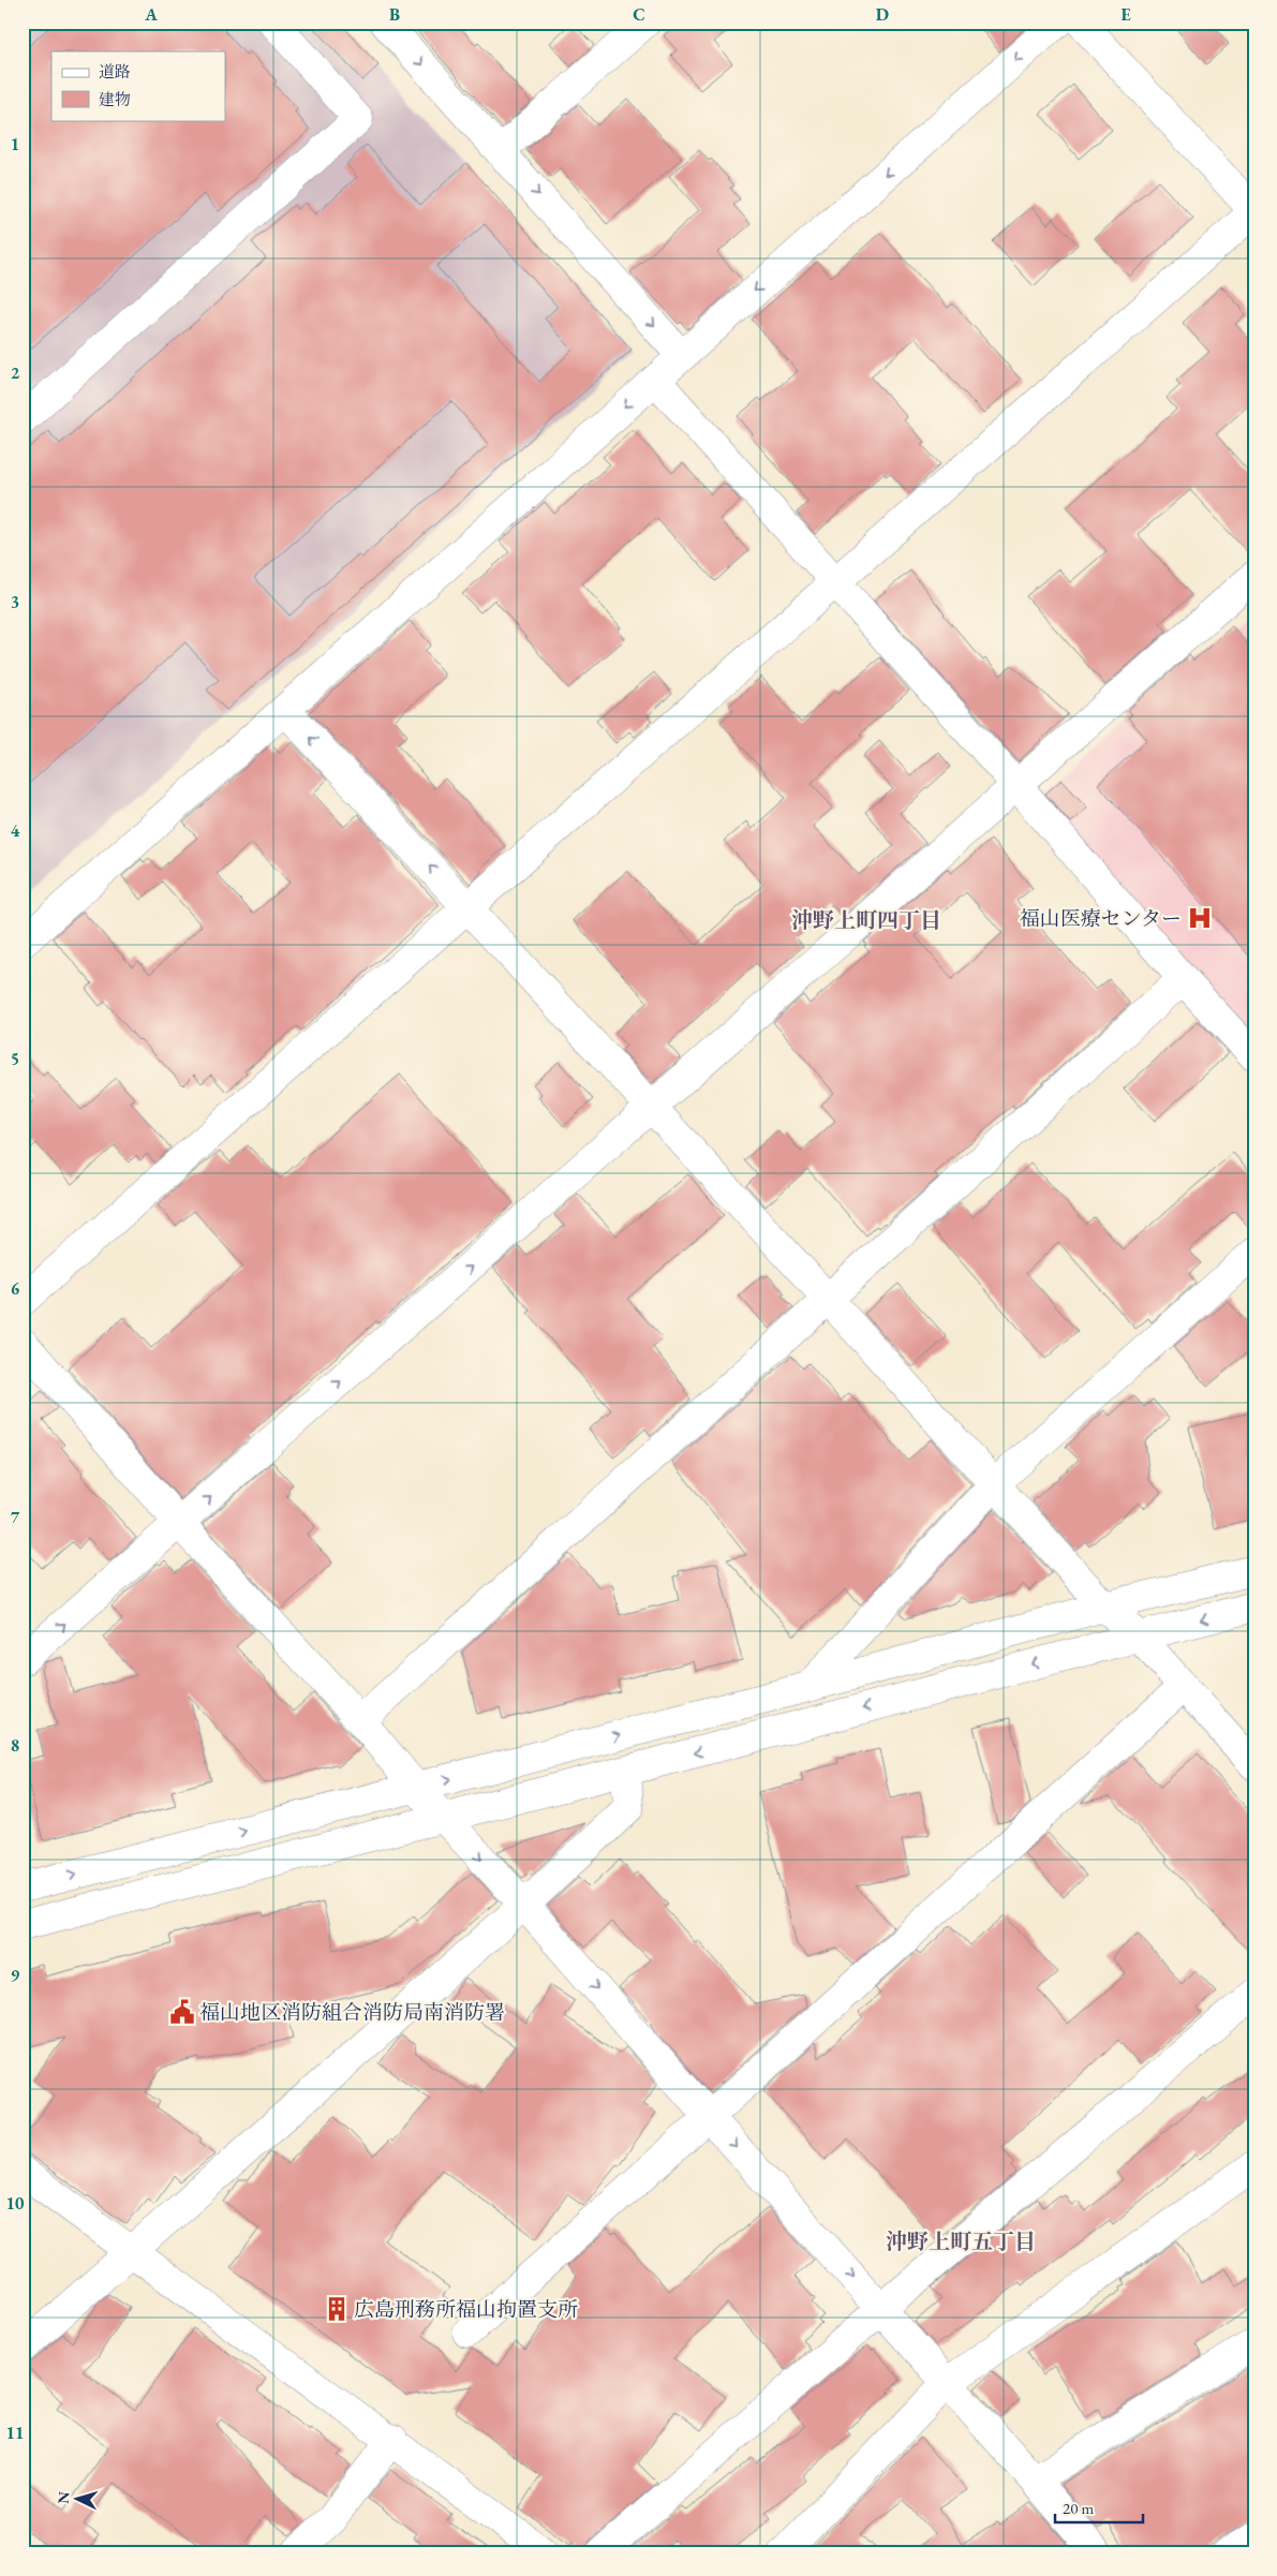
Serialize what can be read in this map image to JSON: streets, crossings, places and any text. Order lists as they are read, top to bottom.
{
  "districts": ["沖野上町四丁目", "沖野上町五丁目"],
  "places": {
    "hospital": ["福山医療センター"],
    "public building": ["福山地区消防組合消防局南消防署"],
    "building": ["広島刑務所福山拘置支所"]
  },
  "legend": ["道路", "建物"],
  "scale_bar": "20 m",
  "north": "left",
  "grid": {
    "columns": [
      "A",
      "B",
      "C",
      "D",
      "E"
    ],
    "rows": [
      "1",
      "2",
      "3",
      "4",
      "5",
      "6",
      "7",
      "8",
      "9",
      "10",
      "11"
    ]
  }
}
